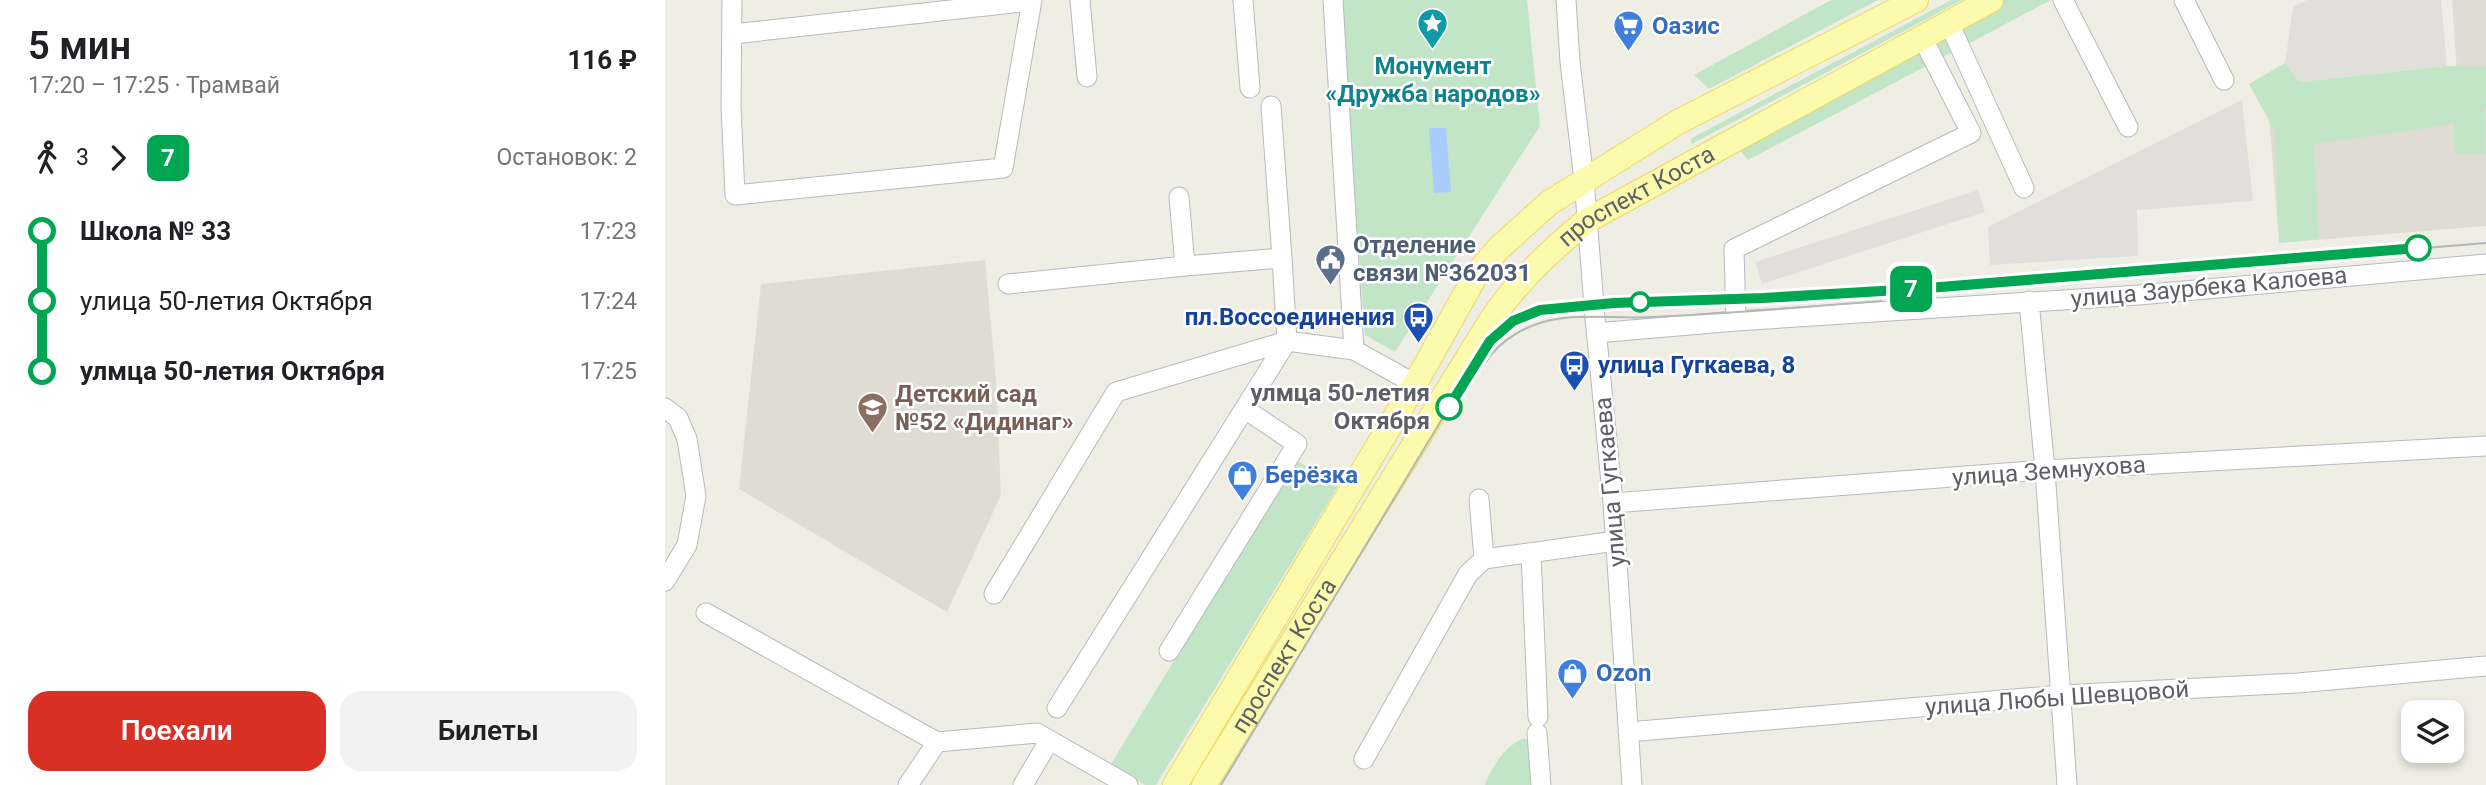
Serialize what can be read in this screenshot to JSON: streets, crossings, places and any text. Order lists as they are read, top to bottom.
{
  "streets": {
    "main road": ["проспект Коста"],
    "street": [
      "улица Заурбека Калоева",
      "улица Земнухова",
      "улица Гугкаева",
      "улица Любы Шевцовой"
    ]
  },
  "crossings": [
    ["проспект Коста", "улица Гугкаева"],
    ["улица Заурбека Калоева", "улица Гугкаева"],
    ["улица Земнухова", "улица Гугкаева"],
    ["улица Гугкаева", "улица Любы Шевцовой"]
  ],
  "places": {
    "place": ["Монумент «Дружба народов»"],
    "supermarket": ["Оазис"],
    "public building": ["Отделение связи №362031"],
    "bus stop": ["пл.Воссоединения", "улица Гугкаева, 8"],
    "other": ["улмца 50-летия Октября"],
    "school or university": ["Детский сад №52 «Дидинаг»"],
    "shop": ["Берёзка", "Ozon"]
  },
  "lines": ["tram line 7"],
  "page": {
    "heading": ["5 мин", "17:20 – 17:25 · Трамвай", "116 ₽"],
    "on_map": "7",
    "legs": ["3", "7", "Остановок: 2"],
    "list": [
      {
        "name": "Школа № 33",
        "value": "17:23"
      },
      {
        "name": "улица 50-летия Октября",
        "value": "17:24"
      },
      {
        "name": "улмца 50-летия Октября",
        "value": "17:25"
      }
    ],
    "buttons": ["Поехали", "Билеты"]
  }
}
